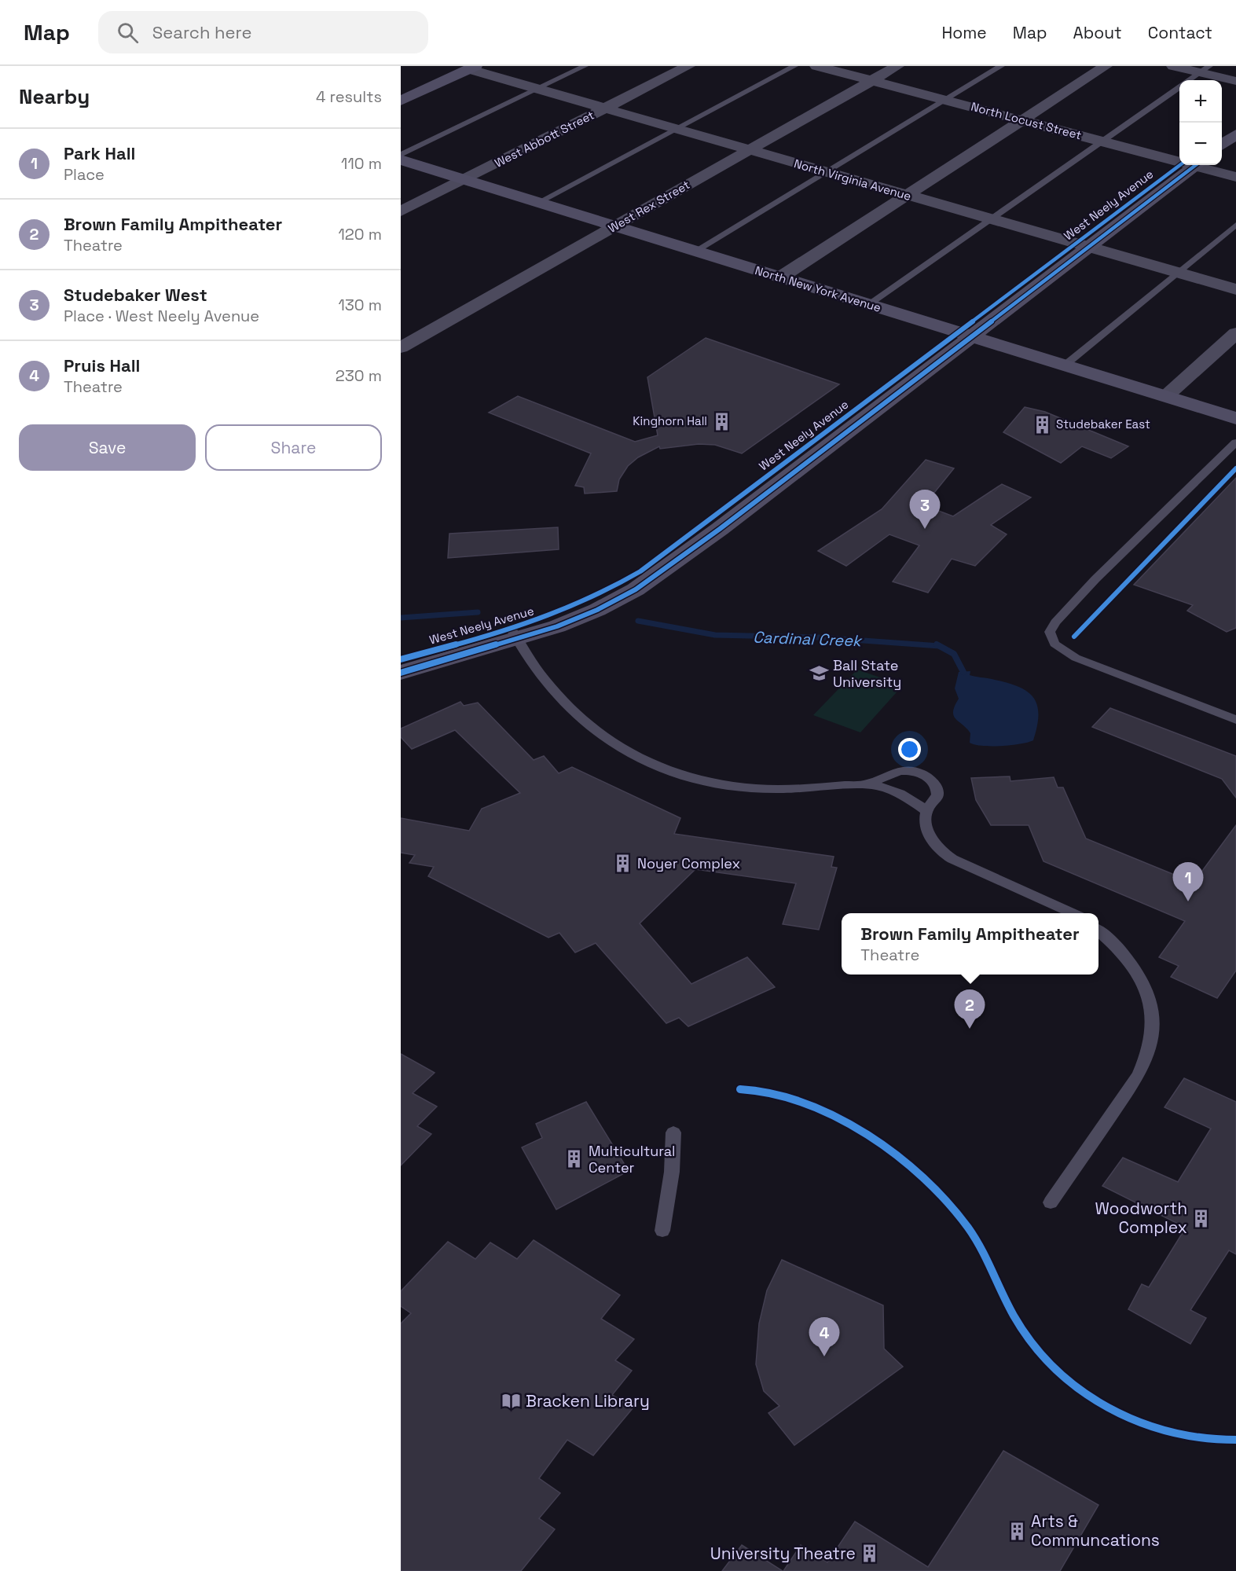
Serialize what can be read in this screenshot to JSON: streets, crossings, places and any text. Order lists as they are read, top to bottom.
{
  "streets": {
    "street": [
      "North Locust Street",
      "West Abbott Street",
      "North Virginia Avenue",
      "West Neely Avenue",
      "West Rex Street",
      "North New York Avenue"
    ]
  },
  "crossings": [
    ["North Locust Street", "West Rex Street"],
    ["West Abbott Street", "North Virginia Avenue"],
    ["West Abbott Street", "North New York Avenue"],
    ["North Virginia Avenue", "West Neely Avenue"],
    ["North Virginia Avenue", "West Rex Street"],
    ["West Neely Avenue", "North New York Avenue"],
    ["West Rex Street", "North New York Avenue"]
  ],
  "water": ["Cardinal Creek"],
  "places": {
    "building": [
      "Kinghorn Hall",
      "Studebaker East",
      "Noyer Complex",
      "Multicultural Center",
      "Woodworth Complex",
      "Arts & Communcations",
      "University Theatre"
    ],
    "school or university": ["Ball State University"],
    "library": ["Bracken Library"]
  },
  "page": {
    "header": "Map",
    "search": "Search here",
    "nav": [
      "Home",
      "Map",
      "About",
      "Contact"
    ],
    "heading": ["Nearby", "4 results"],
    "map_buttons": ["+", "−"],
    "list": [
      {
        "mark": "1",
        "name": "Park Hall",
        "note": "Place",
        "value": "110 m"
      },
      {
        "mark": "2",
        "name": "Brown Family Ampitheater",
        "note": "Theatre",
        "value": "120 m"
      },
      {
        "mark": "3",
        "name": "Studebaker West",
        "note": "Place · West Neely Avenue",
        "value": "130 m"
      },
      {
        "mark": "4",
        "name": "Pruis Hall",
        "note": "Theatre",
        "value": "230 m"
      }
    ],
    "buttons": ["Save", "Share"],
    "pins": [
      "3",
      "1",
      "2",
      "4"
    ],
    "popup": ["Brown Family Ampitheater", "Theatre"]
  }
}
